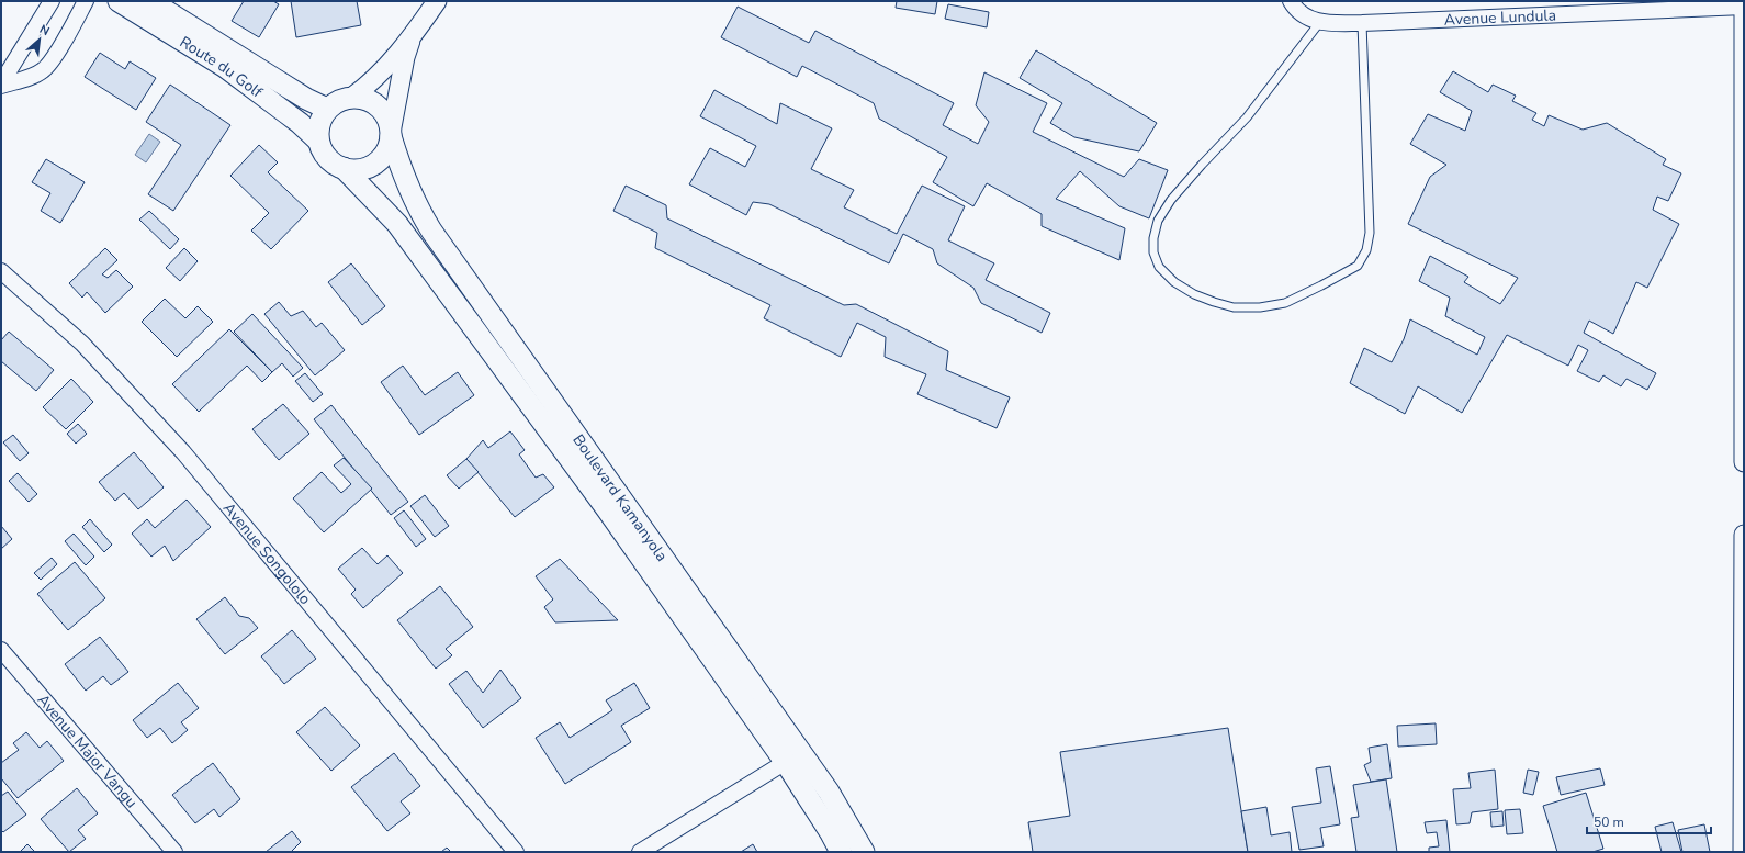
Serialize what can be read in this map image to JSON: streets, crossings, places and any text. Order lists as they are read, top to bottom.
{
  "streets": {
    "main road": ["Route du Golf", "Boulevard Kamanyola"],
    "street": ["Avenue Lundula", "Avenue Songololo", "Avenue Major Vangu"]
  },
  "crossings": [
    ["Route du Golf", "Boulevard Kamanyola"]
  ],
  "scale_bar": "50 m",
  "north": "top right"
}
